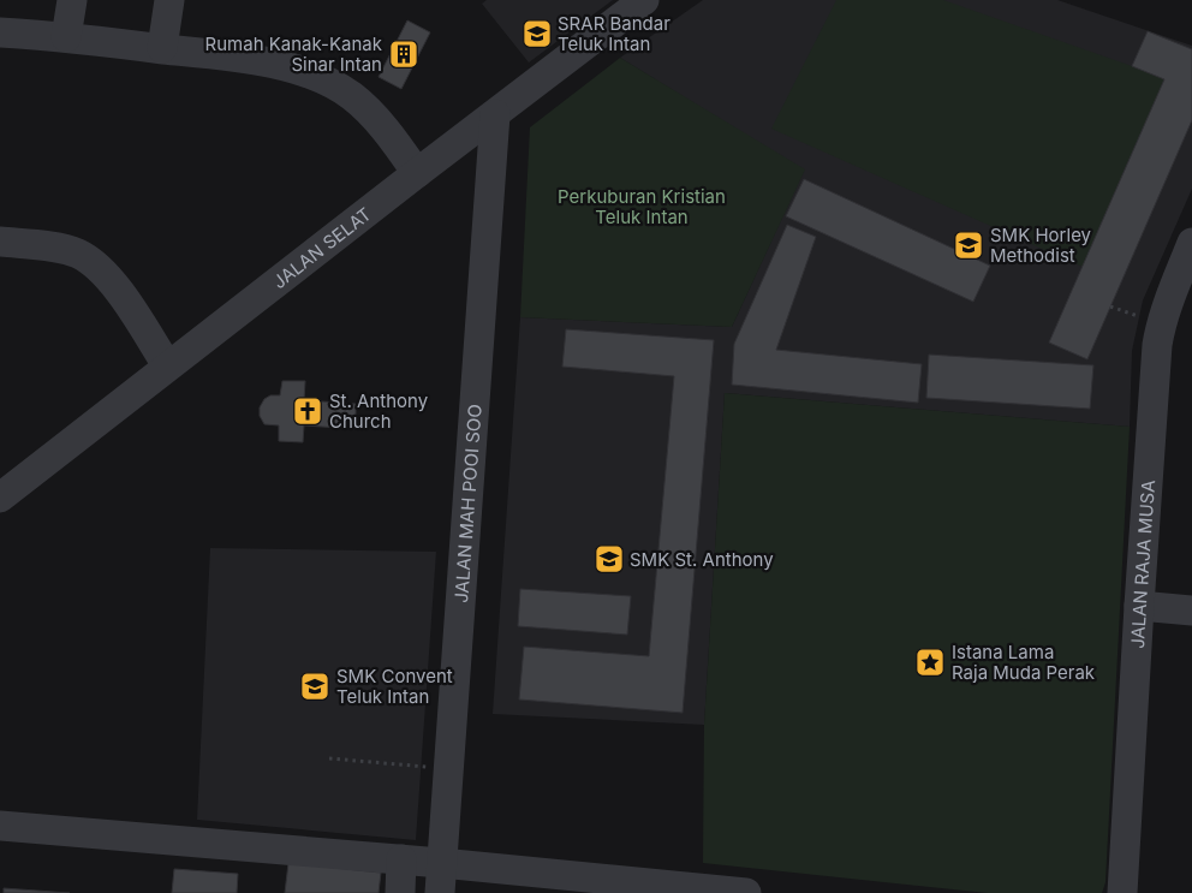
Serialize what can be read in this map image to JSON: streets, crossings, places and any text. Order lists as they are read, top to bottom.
{
  "streets": {
    "street": ["JALAN SELAT", "JALAN MAH POOI SOO", "JALAN RAJA MUSA"]
  },
  "crossings": [
    ["JALAN SELAT", "JALAN MAH POOI SOO"]
  ],
  "parks": ["Perkuburan Kristian Teluk Intan"],
  "places": {
    "school or university": [
      "SRAR Bandar Teluk Intan",
      "SMK Horley Methodist",
      "SMK St. Anthony",
      "SMK Convent Teluk Intan"
    ],
    "building": ["Rumah Kanak-Kanak Sinar Intan"],
    "church": ["St. Anthony Church"],
    "place": ["Istana Lama Raja Muda Perak"]
  }
}
